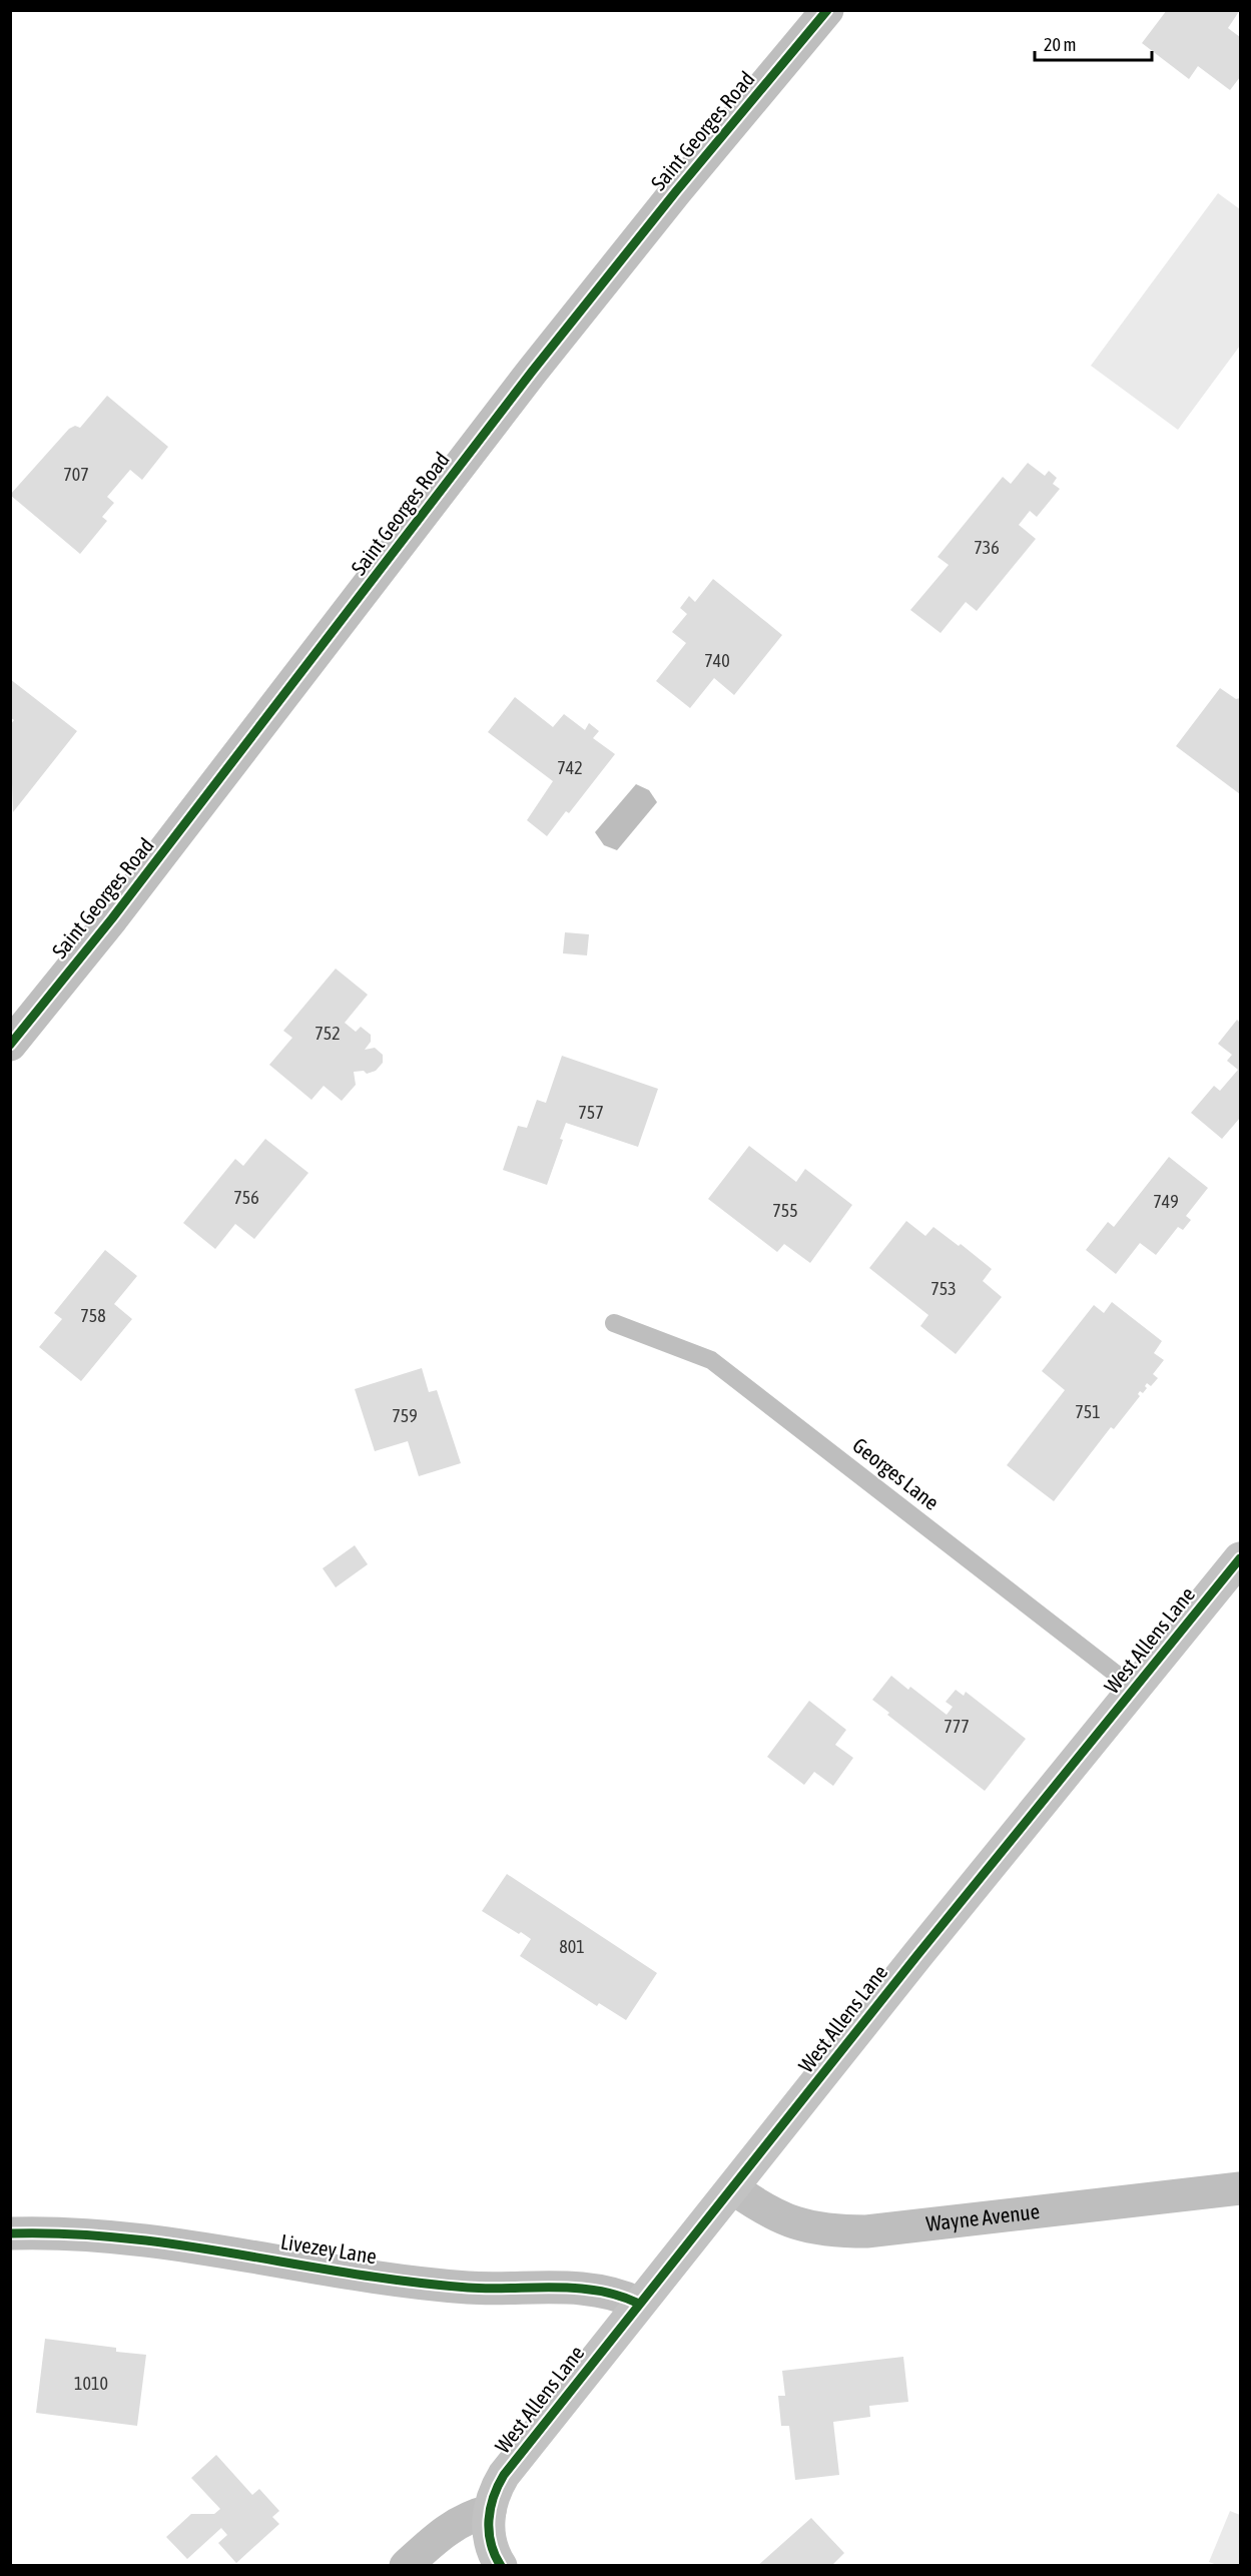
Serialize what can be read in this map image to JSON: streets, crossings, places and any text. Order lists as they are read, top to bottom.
{
  "streets": {
    "street": [
      "Saint Georges Road",
      "West Allens Lane",
      "Wayne Avenue",
      "Livezey Lane"
    ],
    "lane": ["Georges Lane"]
  },
  "crossings": [
    ["Georges Lane", "West Allens Lane"],
    ["West Allens Lane", "Wayne Avenue"],
    ["West Allens Lane", "Livezey Lane"]
  ],
  "house_numbers": [
    "707",
    "736",
    "740",
    "742",
    "752",
    "757",
    "756",
    "749",
    "755",
    "753",
    "758",
    "751",
    "759",
    "777",
    "801",
    "1010"
  ],
  "scale_bar": "20 m"
}
